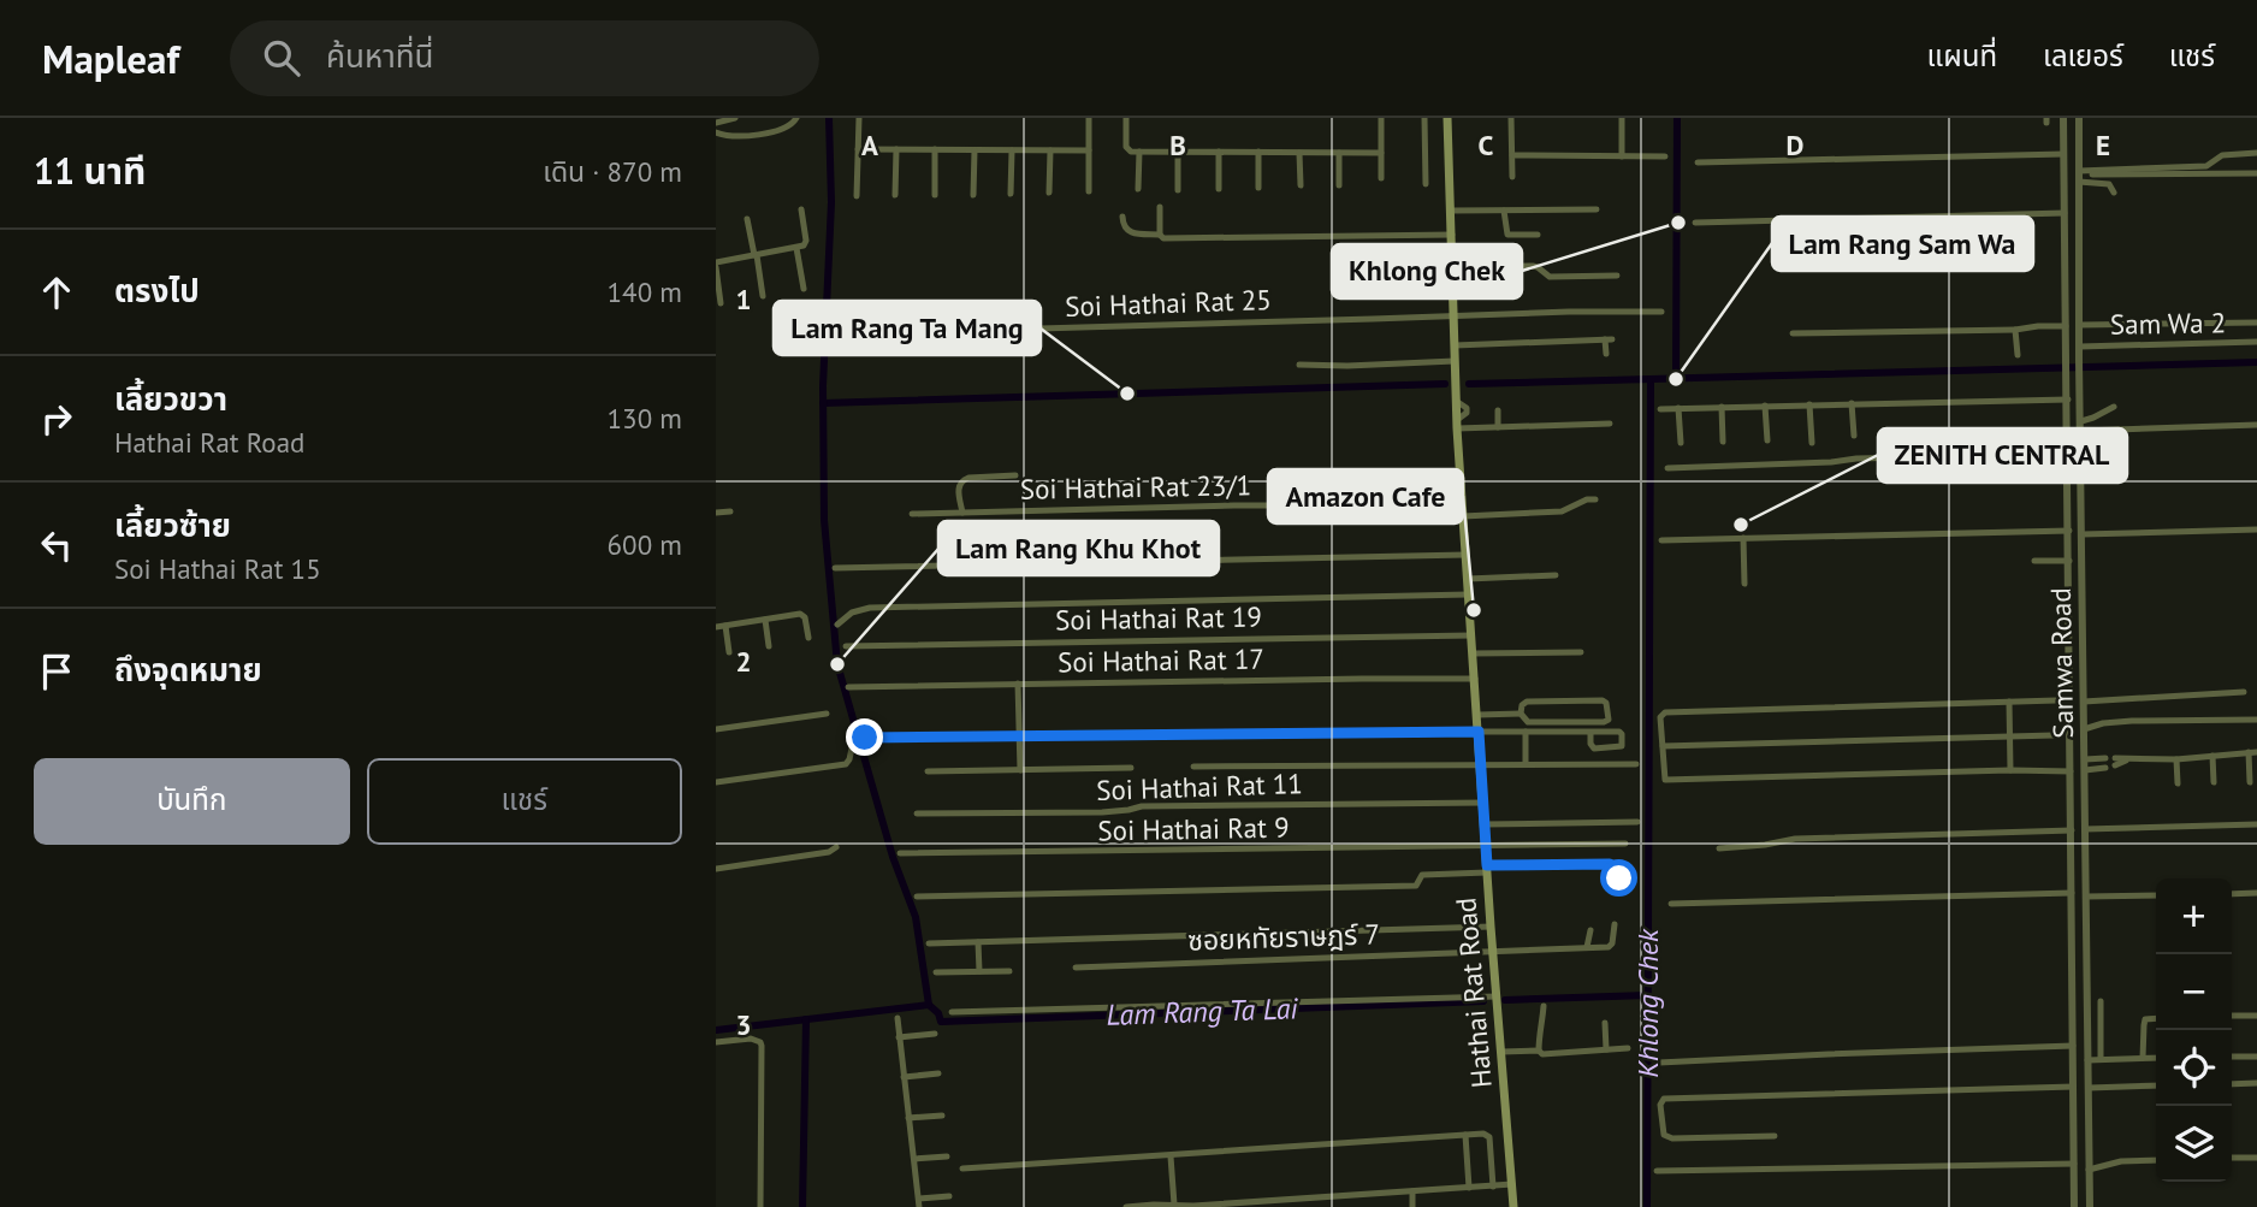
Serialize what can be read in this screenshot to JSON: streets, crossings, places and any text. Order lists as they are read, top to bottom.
{
  "streets": {
    "main road": ["Hathai Rat Road"],
    "street": [
      "Soi Hathai Rat 25",
      "Sam Wa 2",
      "Soi Hathai Rat 23/1",
      "Soi Hathai Rat 19",
      "Soi Hathai Rat 17",
      "Samwa Road",
      "Soi Hathai Rat 11",
      "Soi Hathai Rat 9",
      "ซอยหทัยราษฎร์ 7"
    ]
  },
  "crossings": [
    ["Soi Hathai Rat 25", "Hathai Rat Road"],
    ["Sam Wa 2", "Samwa Road"],
    ["Soi Hathai Rat 23/1", "Hathai Rat Road"],
    ["Soi Hathai Rat 19", "Hathai Rat Road"],
    ["Soi Hathai Rat 17", "Hathai Rat Road"],
    ["Soi Hathai Rat 11", "Hathai Rat Road"],
    ["Soi Hathai Rat 9", "Hathai Rat Road"],
    ["ซอยหทัยราษฎร์ 7", "Hathai Rat Road"]
  ],
  "water": ["Khlong Chek", "Lam Rang Ta Lai"],
  "places": [
    "Khlong Chek",
    "Lam Rang Sam Wa",
    "Lam Rang Ta Mang",
    "ZENITH CENTRAL",
    "Amazon Cafe",
    "Lam Rang Khu Khot"
  ],
  "page": {
    "header": "Mapleaf",
    "search": "ค้นหาที่นี่",
    "nav": ["แผนที่", "เลเยอร์", "แชร์"],
    "heading": ["11 นาที", "เดิน · 870 m"],
    "list": [
      ["ตรงไป", "140 m"],
      ["เลี้ยวขวา", "Hathai Rat Road", "130 m"],
      ["เลี้ยวซ้าย", "Soi Hathai Rat 15", "600 m"],
      "ถึงจุดหมาย"
    ],
    "buttons": ["บันทึก", "แชร์"],
    "map_buttons": ["+", "−"]
  },
  "grid": {
    "columns": [
      "A",
      "B",
      "C",
      "D",
      "E"
    ],
    "rows": ["1", "2", "3"]
  }
}
